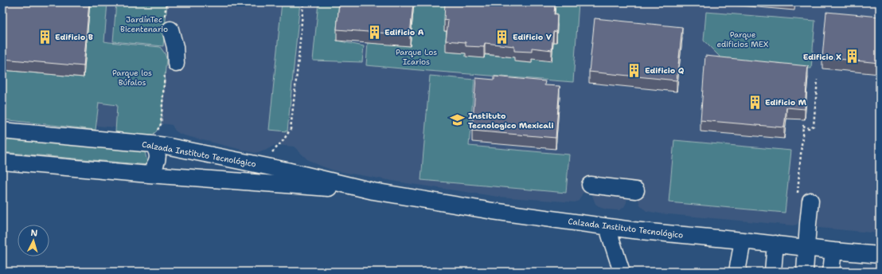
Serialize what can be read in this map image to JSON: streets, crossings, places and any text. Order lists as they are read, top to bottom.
{
  "streets": {
    "street": ["Calzada Instituto Tecnológico"]
  },
  "parks": [
    "JardínTec Bicentenario",
    "Parque edificios MEX",
    "Parque Los Icarios",
    "Parque los Búfalos"
  ],
  "places": {
    "building": [
      "Edificio A",
      "Edificio B",
      "Edificio V",
      "Edificio X",
      "Edificio Q",
      "Edificio M"
    ],
    "school or university": ["Instituto Tecnologico Mexicali"]
  },
  "north": "top"
}
